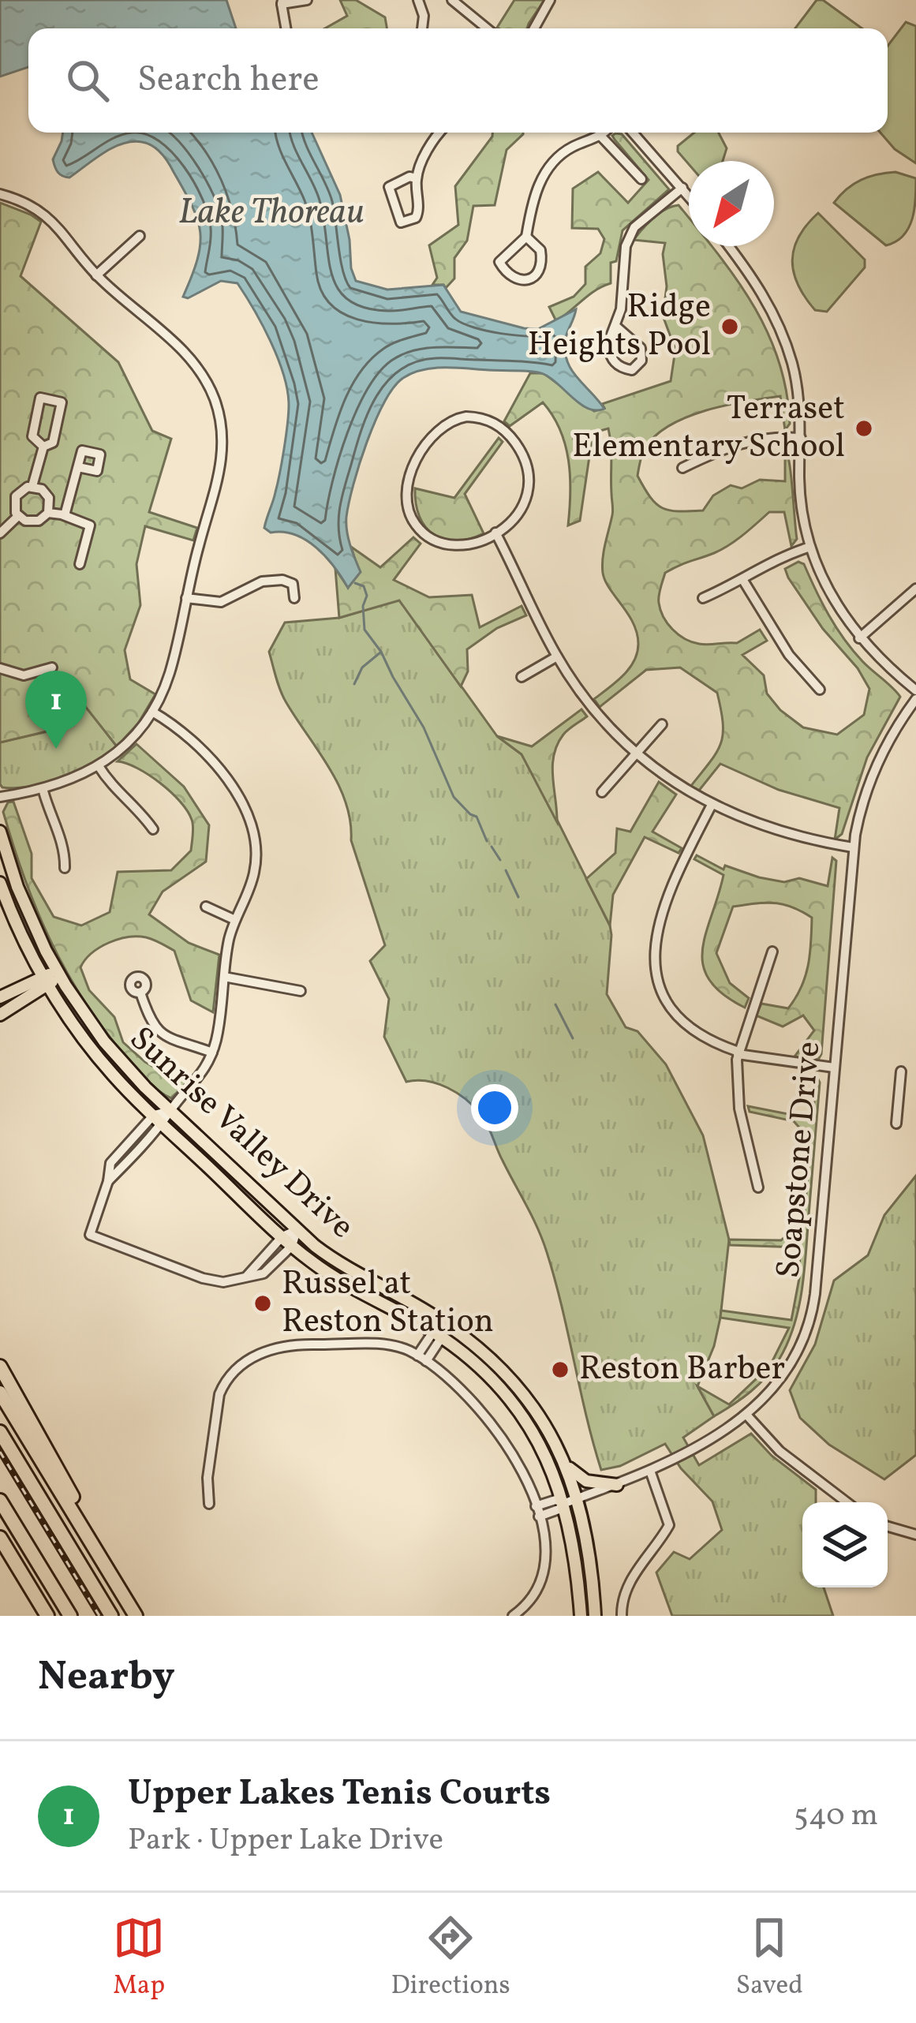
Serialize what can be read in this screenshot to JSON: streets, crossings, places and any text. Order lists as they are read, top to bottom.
{
  "streets": {
    "main road": ["Sunrise Valley Drive"],
    "street": ["Soapstone Drive"]
  },
  "crossings": [
    ["Sunrise Valley Drive", "Soapstone Drive"]
  ],
  "water": ["Lake Thoreau"],
  "places": [
    "Ridge Heights Pool",
    "Terraset Elementary School",
    "Russel at Reston Station",
    "Reston Barber"
  ],
  "north": "bottom left",
  "page": {
    "search": "Search here",
    "pins": "1",
    "heading": "Nearby",
    "list": [
      {
        "mark": "1",
        "name": "Upper Lakes Tenis Courts",
        "note": "Park · Upper Lake Drive",
        "value": "540 m"
      }
    ],
    "nav": ["Map", "Directions", "Saved"]
  }
}
